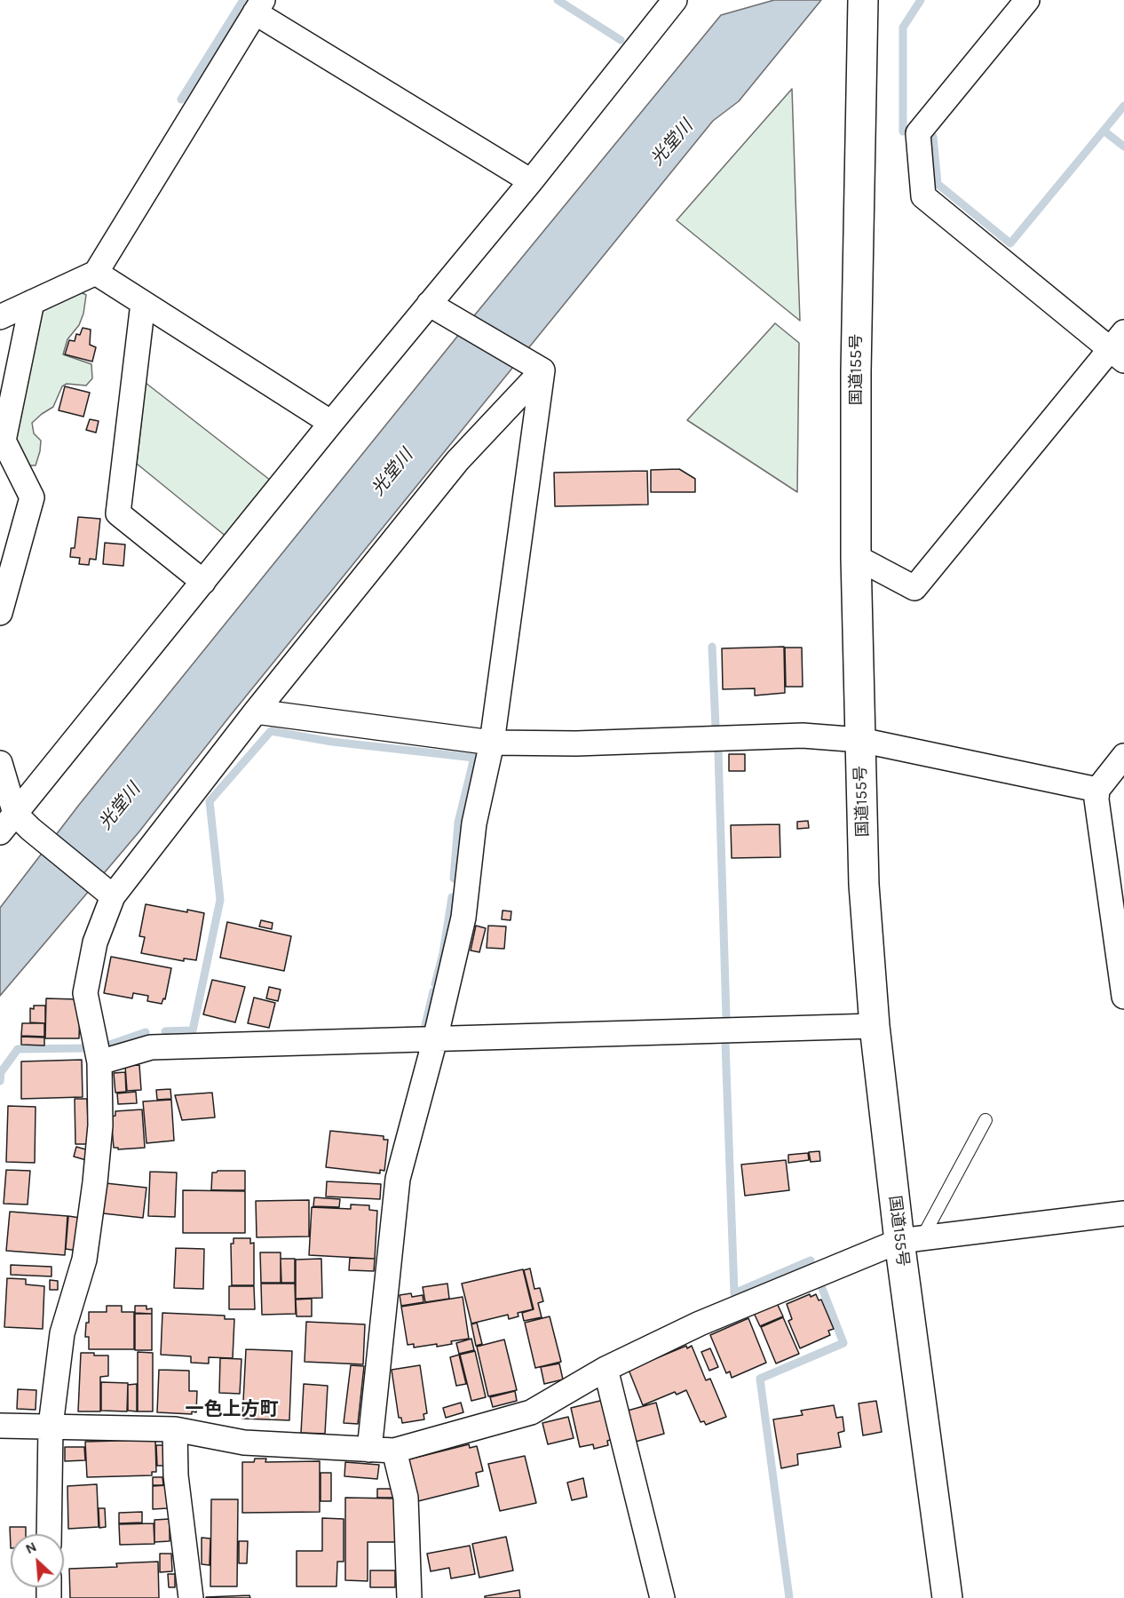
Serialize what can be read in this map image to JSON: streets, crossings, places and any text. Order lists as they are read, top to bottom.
{
  "streets": {
    "highway": ["国道155号"]
  },
  "districts": ["一色上方町"],
  "water": ["光堂川"],
  "north": "top left"
}
